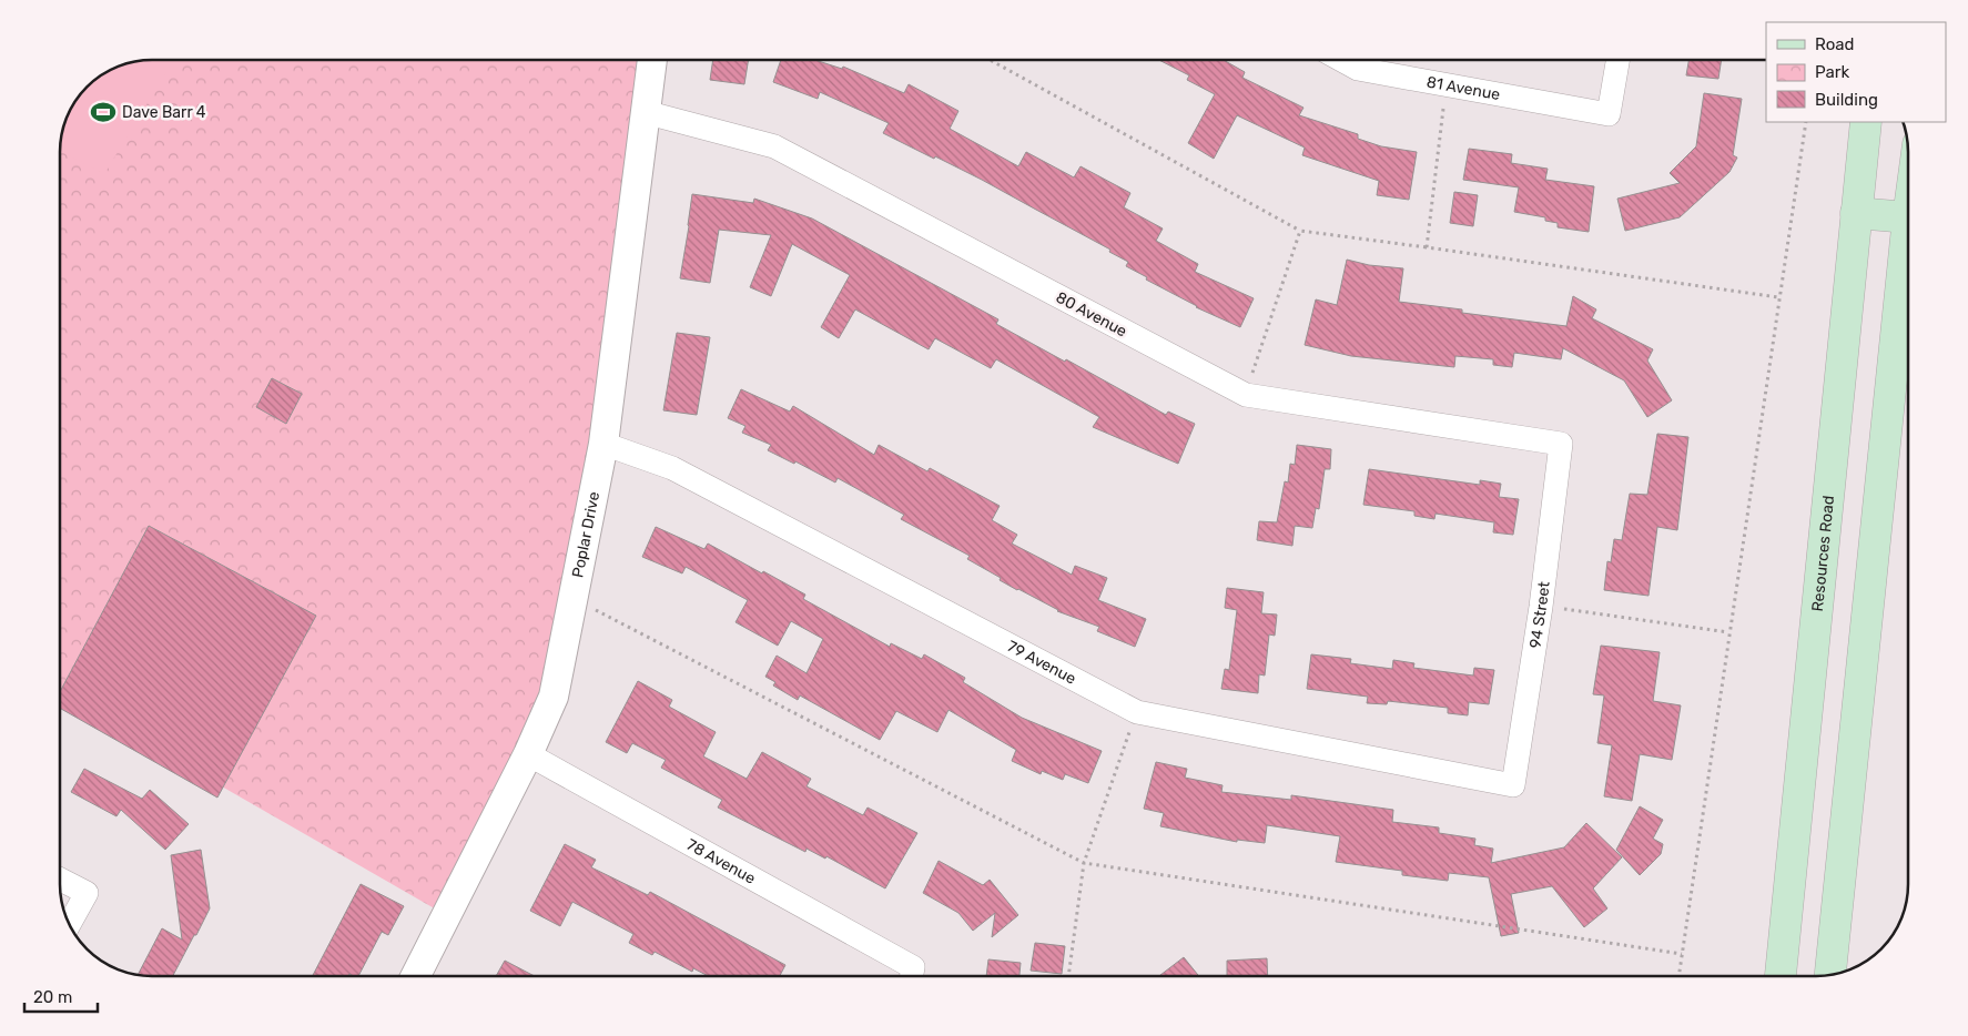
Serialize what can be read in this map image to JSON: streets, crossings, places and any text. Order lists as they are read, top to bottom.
{
  "streets": {
    "main road": ["Resources Road"],
    "street": [
      "81 Avenue",
      "80 Avenue",
      "Poplar Drive",
      "94 Street",
      "79 Avenue",
      "78 Avenue"
    ]
  },
  "crossings": [
    ["80 Avenue", "Poplar Drive"],
    ["80 Avenue", "94 Street"],
    ["Poplar Drive", "79 Avenue"],
    ["Poplar Drive", "78 Avenue"],
    ["94 Street", "79 Avenue"]
  ],
  "places": {
    "sports": ["Dave Barr 4"]
  },
  "legend": ["Road", "Park", "Building"],
  "scale_bar": "20 m"
}
